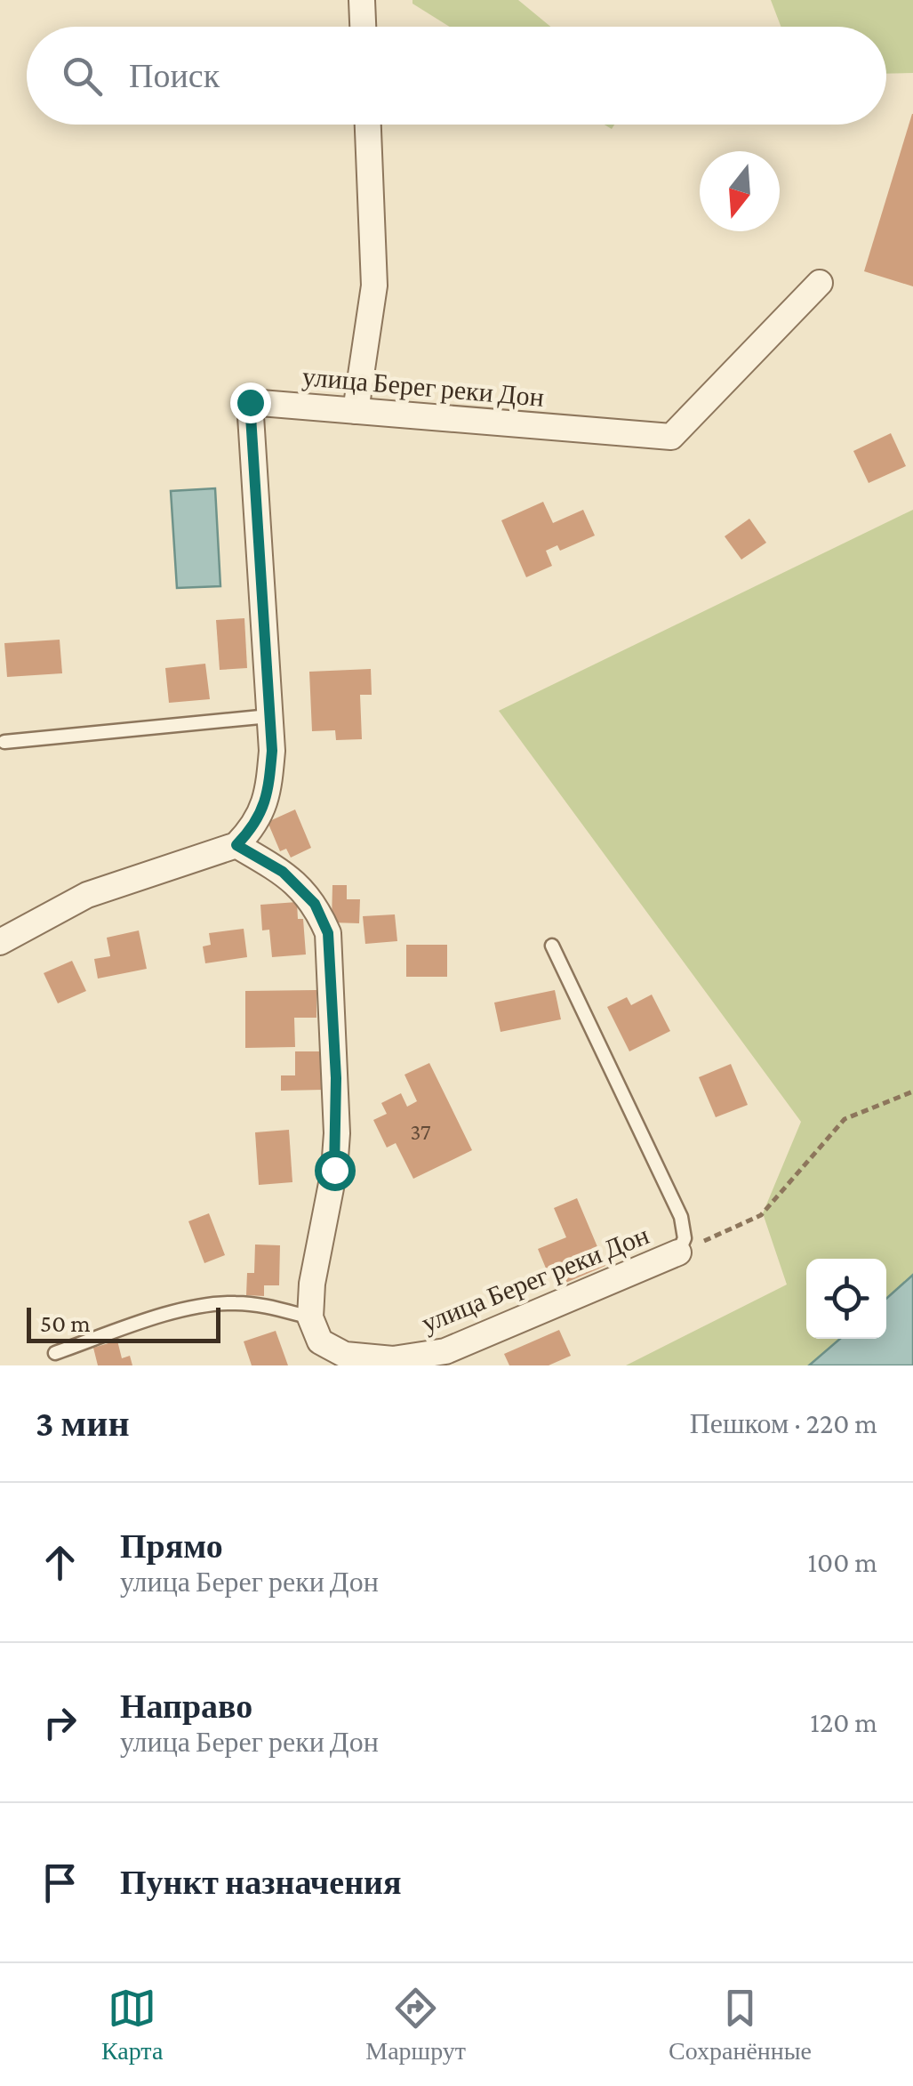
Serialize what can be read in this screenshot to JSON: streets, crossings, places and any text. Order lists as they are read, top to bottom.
{
  "streets": {
    "street": ["улица Берег реки Дон"]
  },
  "house_numbers": ["37"],
  "scale_bar": "50 m",
  "north": "bottom",
  "page": {
    "search": "Поиск",
    "scale": "50 m",
    "heading": ["3 мин", "Пешком · 220 m"],
    "list": [
      ["Прямо", "улица Берег реки Дон", "100 m"],
      ["Направо", "улица Берег реки Дон", "120 m"],
      "Пункт назначения"
    ],
    "nav": ["Карта", "Маршрут", "Сохранённые"]
  }
}
